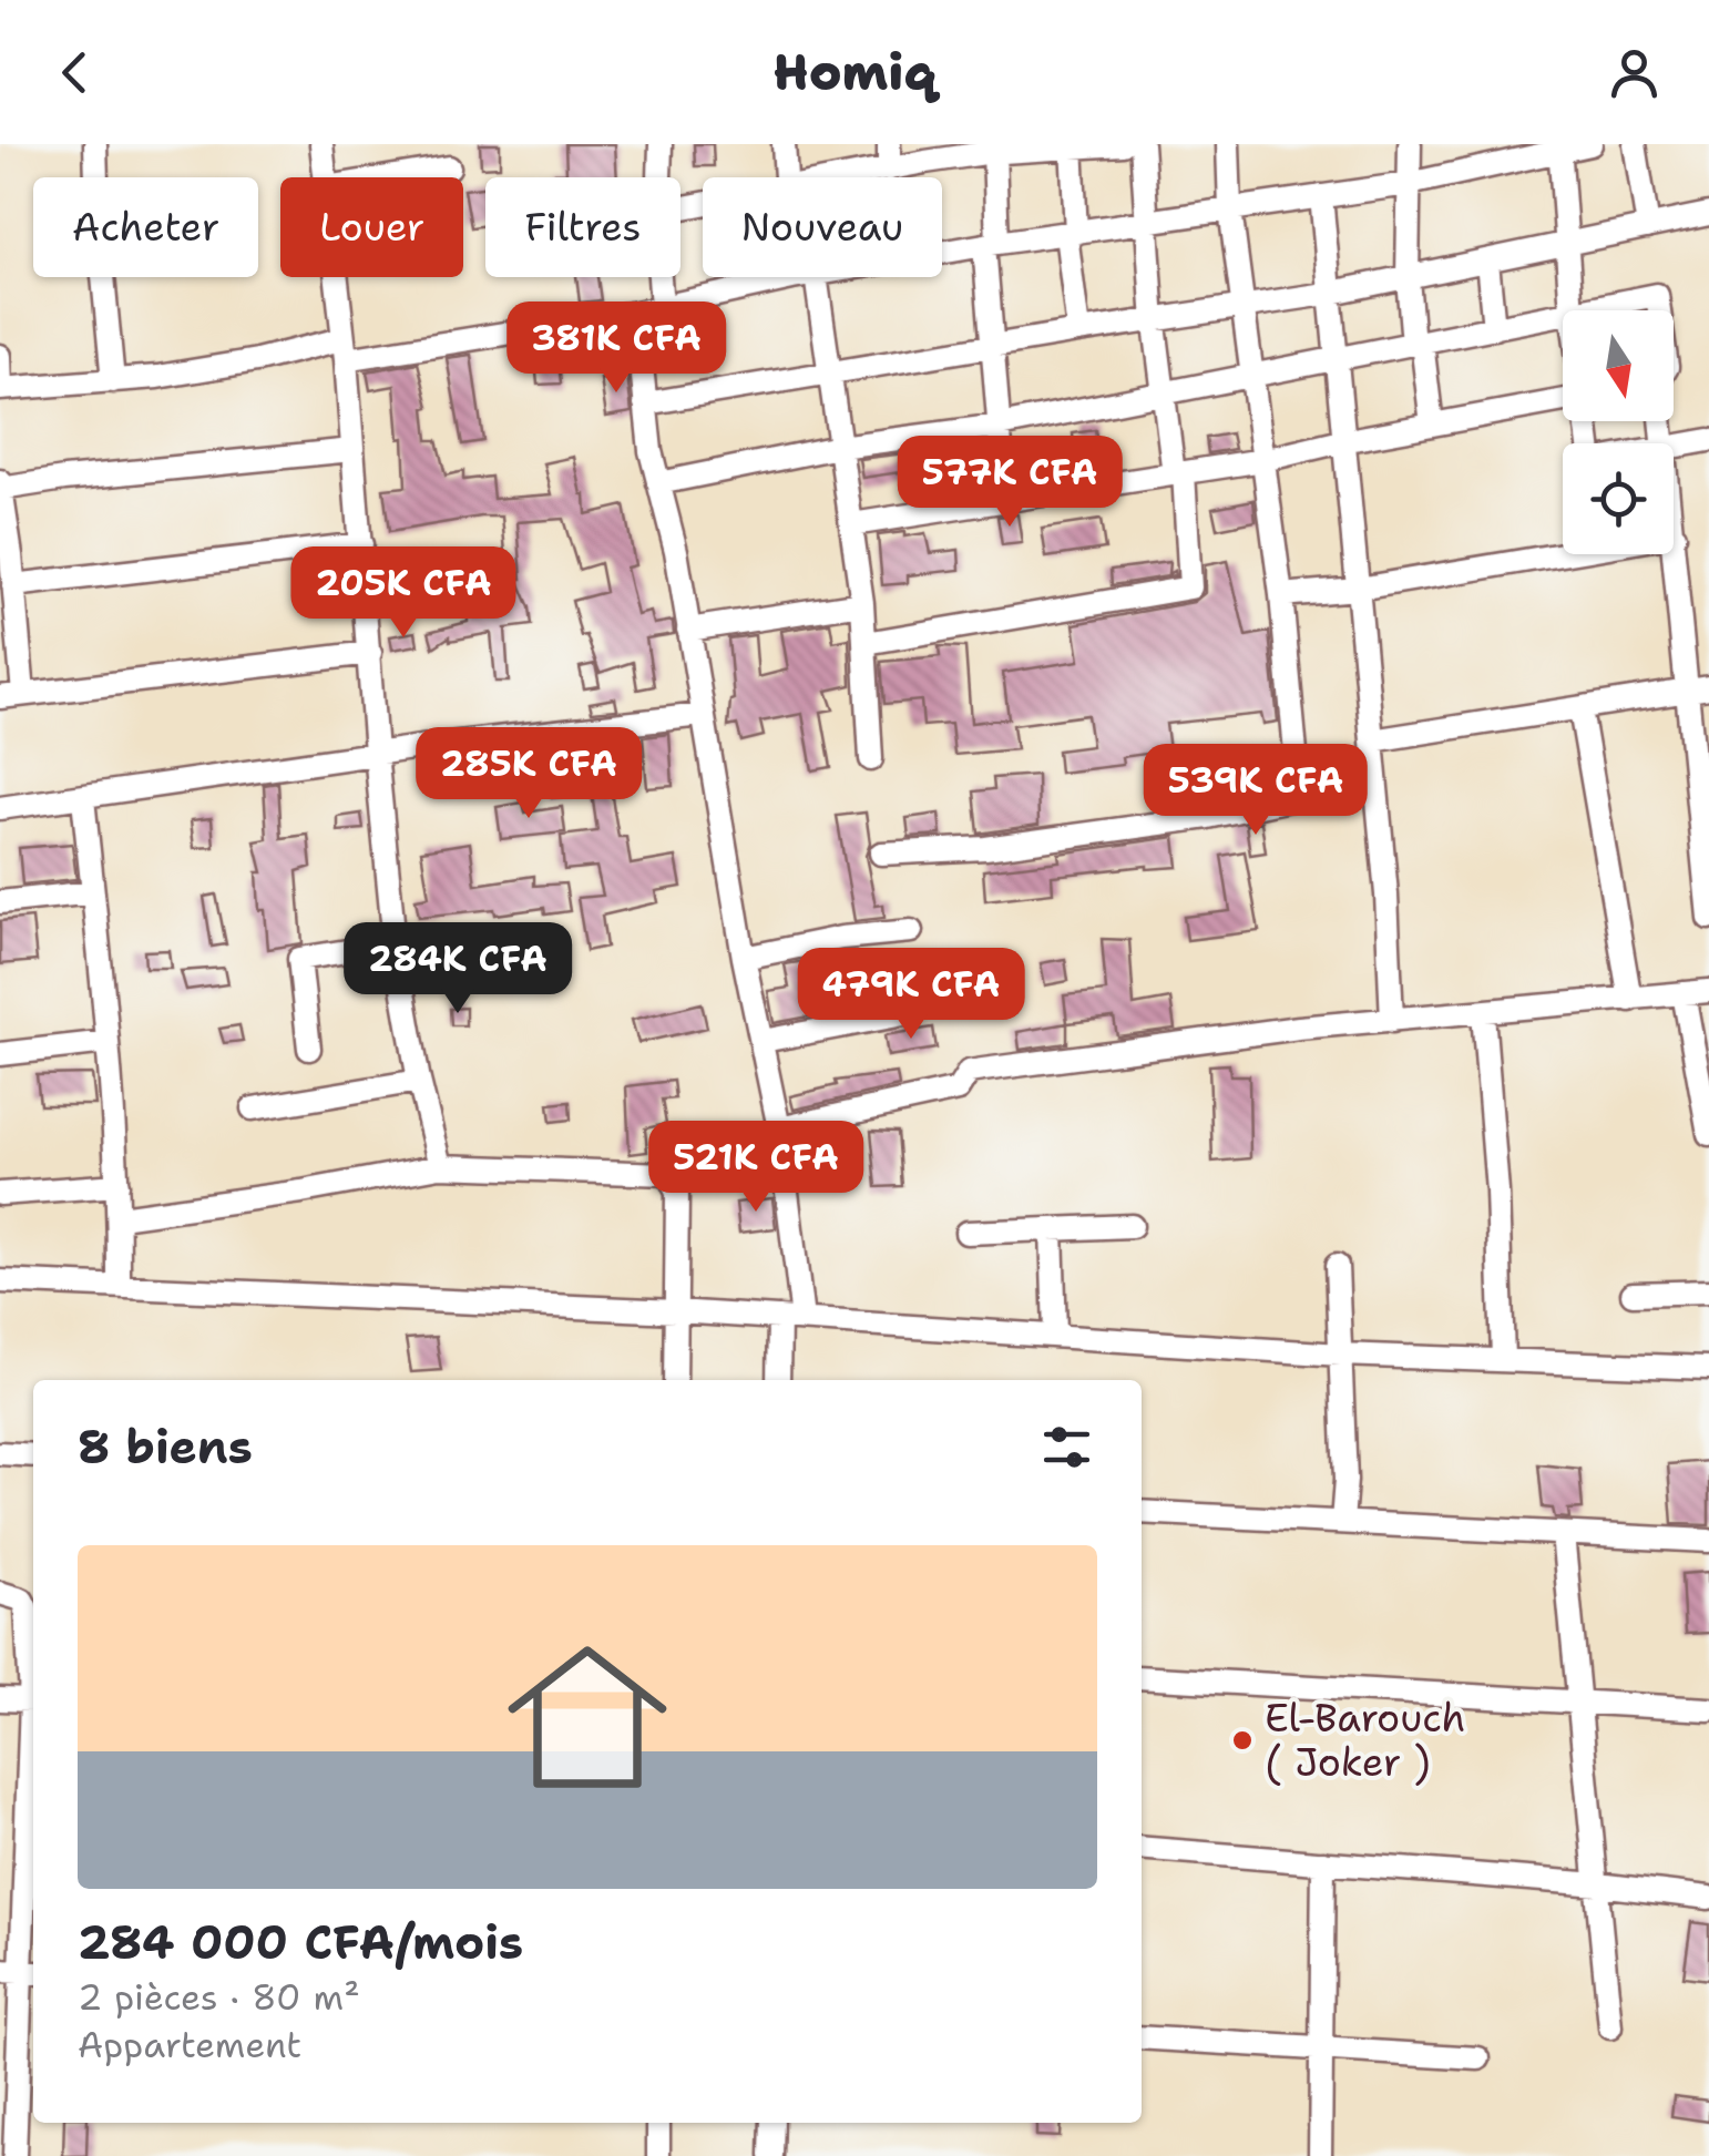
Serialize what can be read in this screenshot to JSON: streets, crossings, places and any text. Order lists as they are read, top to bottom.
{
  "places": ["El-Barouch ( Joker )"],
  "north": "bottom",
  "page": {
    "header": "Homiq",
    "chip": [
      "Acheter",
      "Louer",
      "Filtres",
      "Nouveau"
    ],
    "price": [
      "381K CFA",
      "577K CFA",
      "205K CFA",
      "285K CFA",
      "539K CFA",
      "284K CFA",
      "479K CFA",
      "521K CFA"
    ],
    "heading": "8 biens",
    "list": [
      {
        "name": "284 000 CFA/mois",
        "note": "2 pièces · 80 m² · Appartement"
      }
    ]
  }
}
